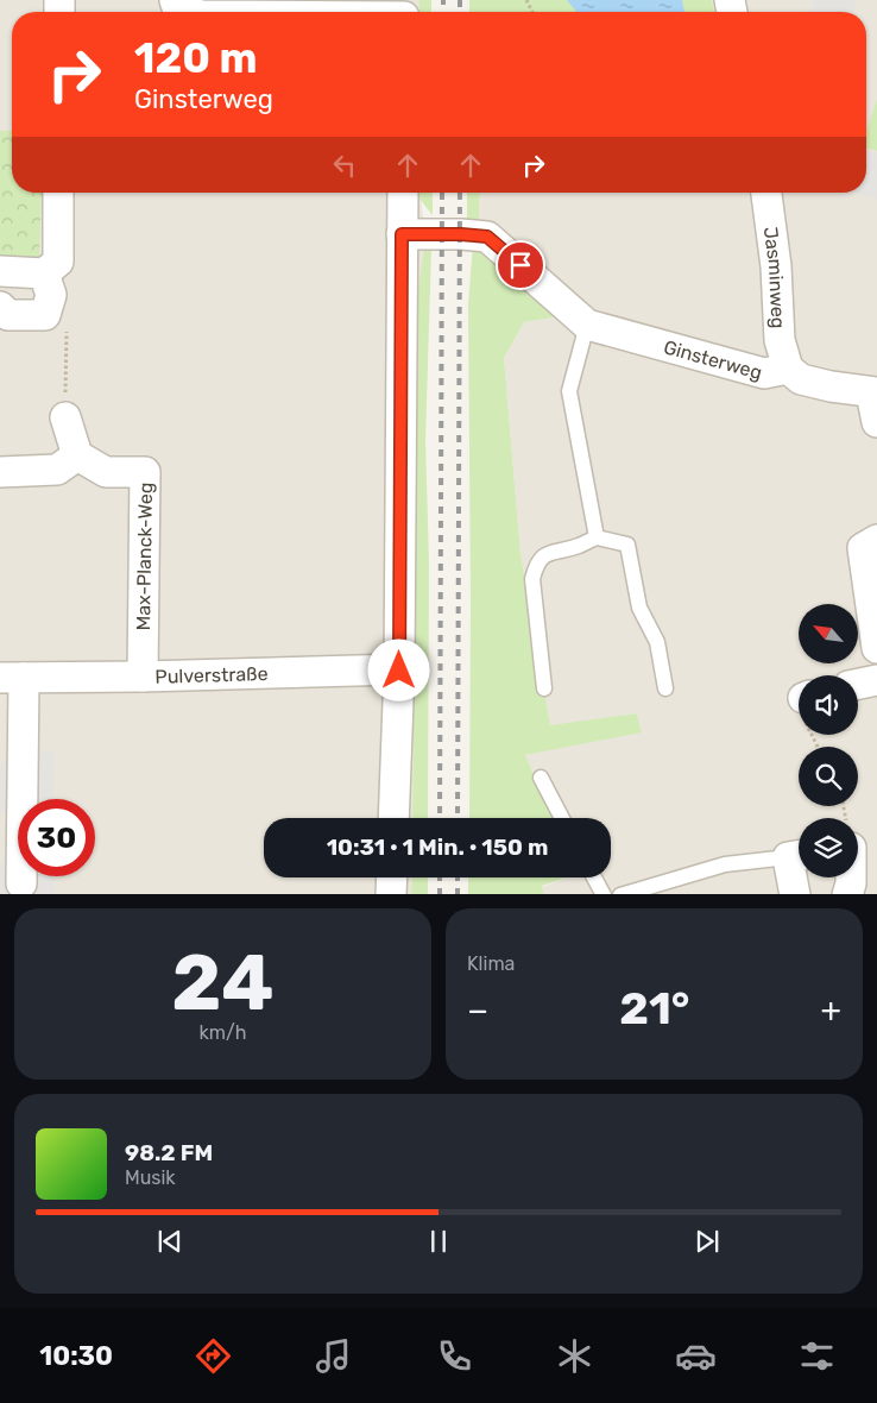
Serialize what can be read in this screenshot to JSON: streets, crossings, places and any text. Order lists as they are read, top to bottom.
{
  "streets": {
    "street": [
      "Jasminweg",
      "Ginsterweg",
      "Max-Planck-Weg",
      "Pulverstraße"
    ]
  },
  "crossings": [
    ["Jasminweg", "Ginsterweg"],
    ["Max-Planck-Weg", "Pulverstraße"]
  ],
  "north": "top left",
  "page": {
    "turn": ["120 m", "Ginsterweg"],
    "limit": "30",
    "trip": "10:31 · 1 Min. · 150 m",
    "tile": [
      ["24", "km/h"],
      "Klima"
    ],
    "heat": ["−", "21°", "+"],
    "song": ["98.2 FM", "Musik"],
    "tabs": "10:30"
  }
}
